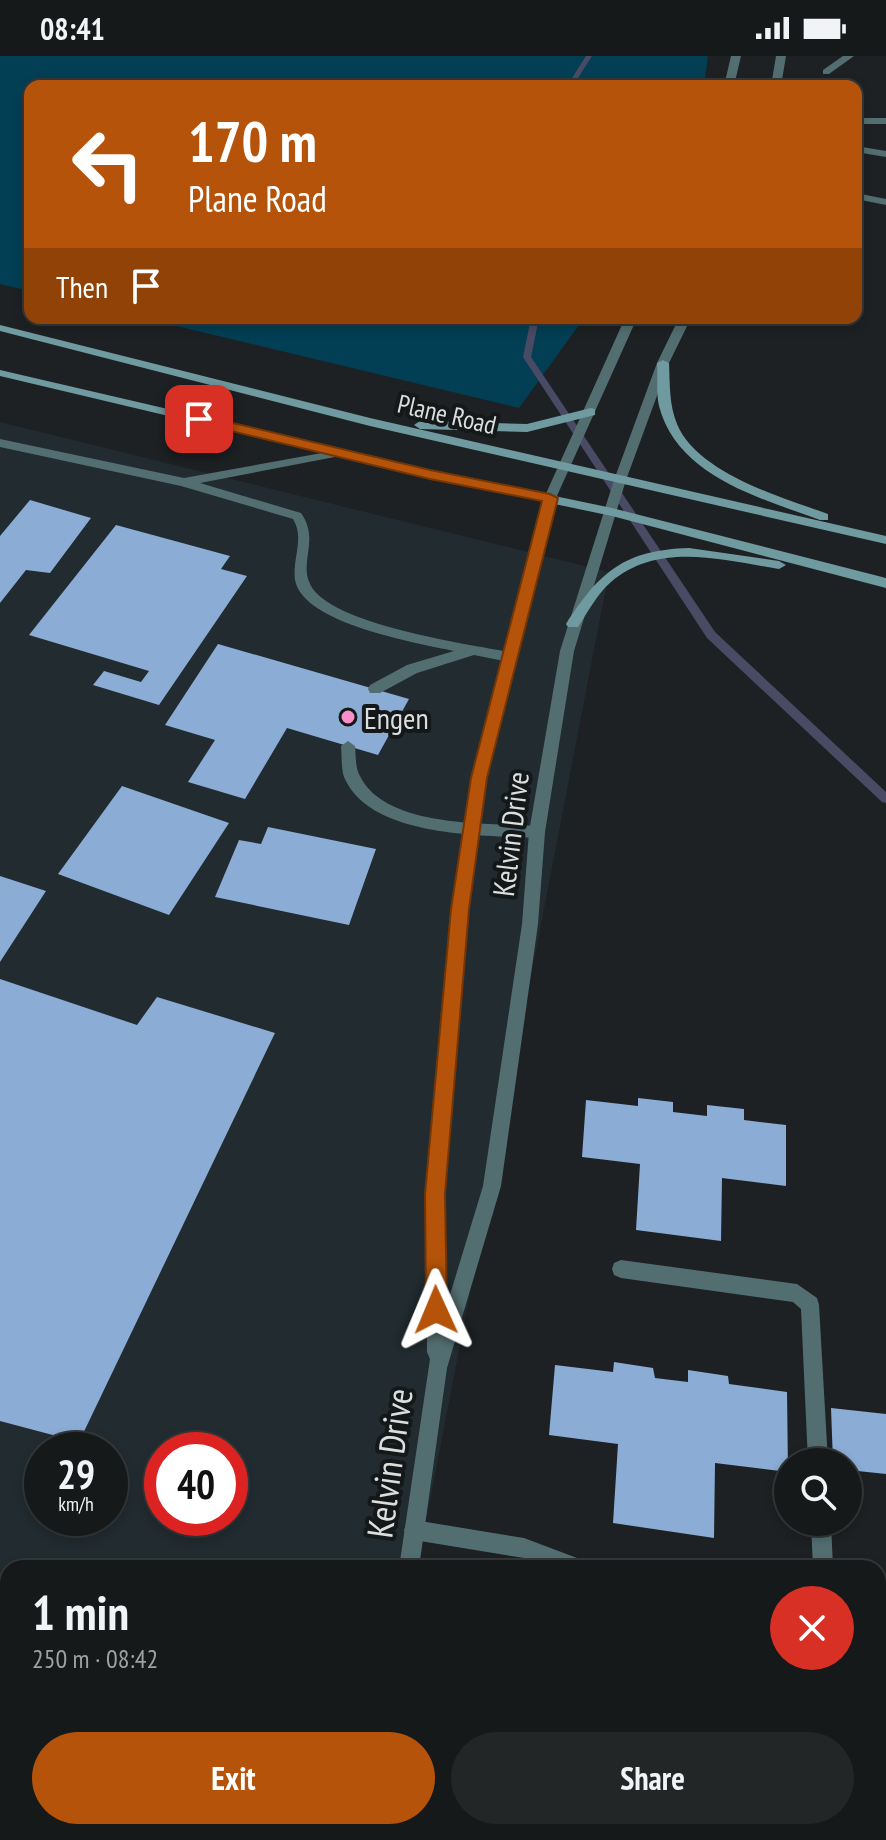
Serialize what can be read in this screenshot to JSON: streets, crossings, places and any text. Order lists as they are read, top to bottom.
{
  "streets": {
    "main road": ["Plane Road"],
    "street": ["Kelvin Drive"]
  },
  "crossings": [
    ["Plane Road", "Kelvin Drive"]
  ],
  "places": ["Engen"],
  "page": {
    "status": "08:41",
    "turn": ["170 m", "Plane Road"],
    "then": "Then",
    "speed": "29 km/h",
    "limit": "40",
    "heading": ["1 min", "250 m · 08:42"],
    "buttons": ["Exit", "Share"]
  }
}
